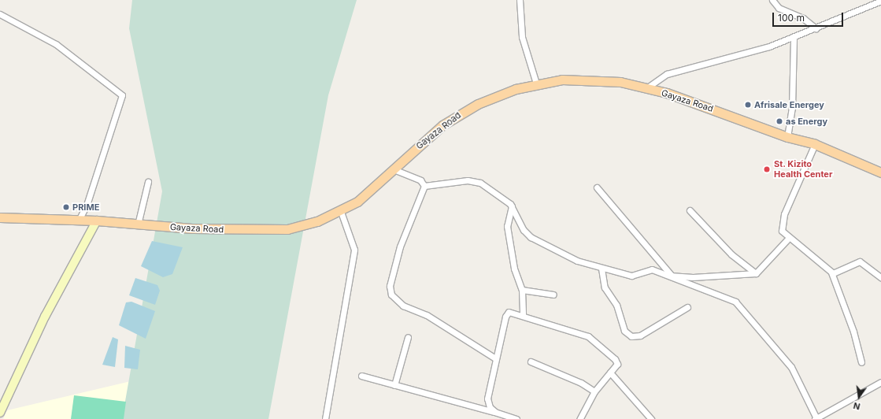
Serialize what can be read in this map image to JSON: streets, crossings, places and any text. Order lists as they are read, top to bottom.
{
  "streets": {
    "main road": ["Gayaza Road"]
  },
  "places": [
    "Afrisale Energey",
    "as Energy",
    "St. Kizito Health Center",
    "PRIME"
  ],
  "scale_bar": "100 m",
  "north": "bottom"
}
